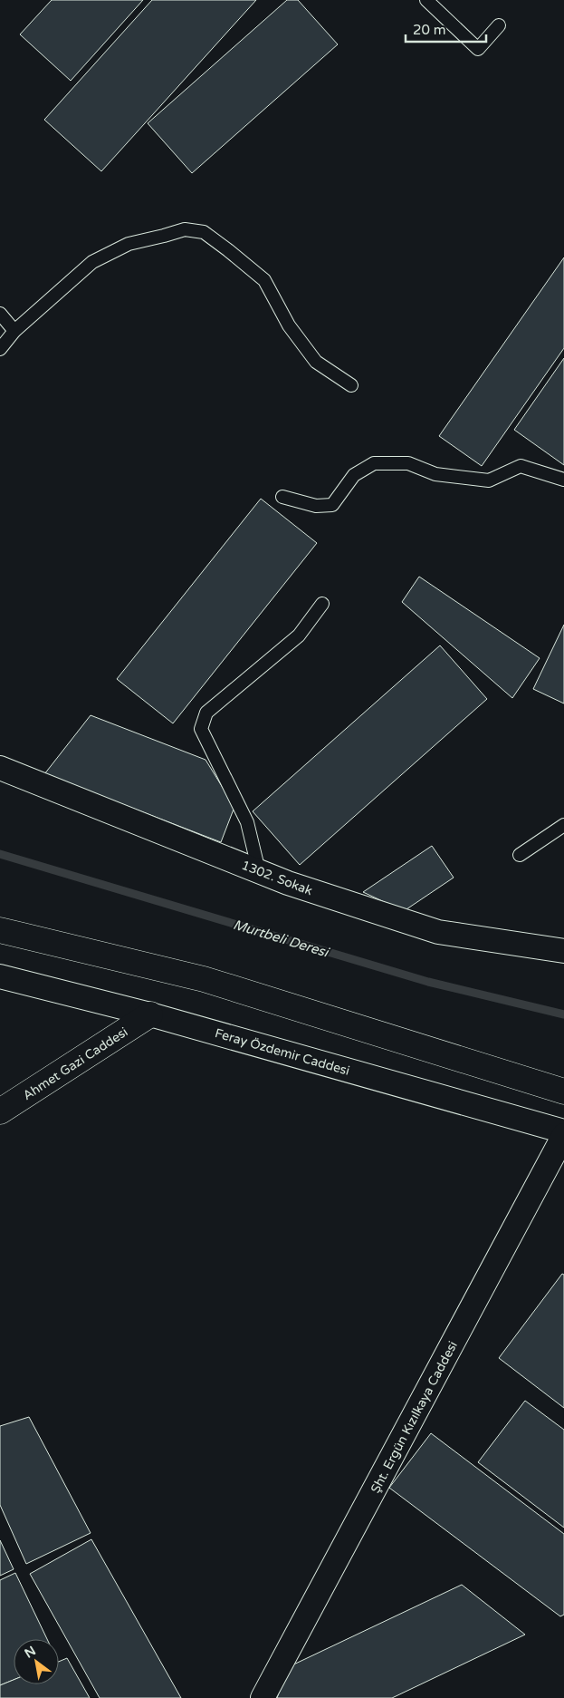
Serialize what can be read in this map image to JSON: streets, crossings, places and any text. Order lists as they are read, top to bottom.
{
  "streets": {
    "street": [
      "1302. Sokak",
      "Feray Özdemir Caddesi",
      "Ahmet Gazi Caddesi",
      "Şht. Ergün Kızılkaya Caddesi"
    ]
  },
  "crossings": [
    ["Feray Özdemir Caddesi", "Ahmet Gazi Caddesi"]
  ],
  "water": ["Murtbeli Deresi"],
  "scale_bar": "20 m",
  "north": "top left"
}
